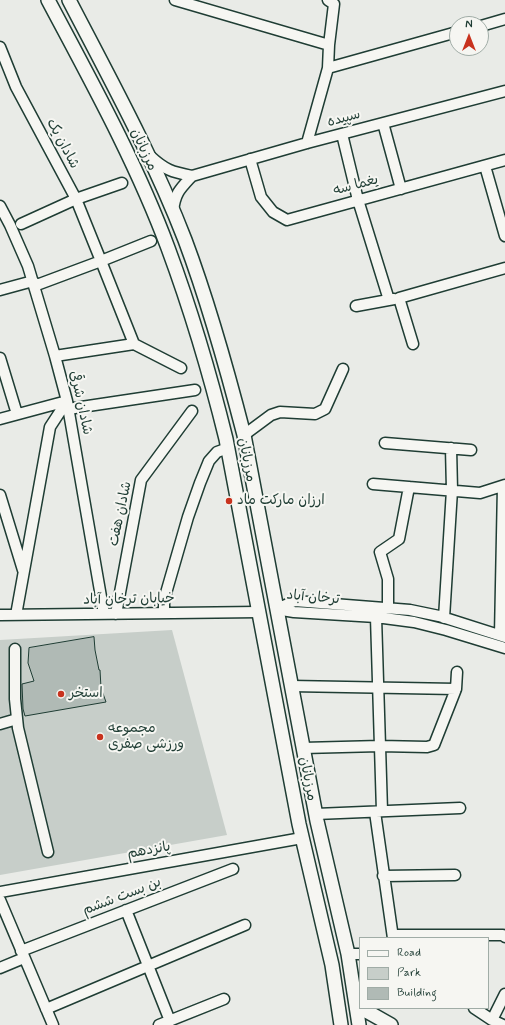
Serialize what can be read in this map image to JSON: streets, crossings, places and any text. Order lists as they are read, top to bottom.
{
  "streets": {
    "main road": ["مرزبانان"],
    "street": [
      "سپیده",
      "شادان یک",
      "یغما سه",
      "شادان شرقی",
      "شادان هفت",
      "ترخان آباد",
      "خیابان ترخان آباد",
      "پانزدهم",
      "بن بست ششم"
    ]
  },
  "crossings": [
    ["سپیده", "مرزبانان"],
    ["سپیده", "یغما سه"],
    ["مرزبانان", "ترخان آباد"],
    ["مرزبانان", "خیابان ترخان آباد"],
    ["مرزبانان", "پانزدهم"],
    ["شادان شرقی", "خیابان ترخان آباد"],
    ["شادان هفت", "خیابان ترخان آباد"]
  ],
  "places": ["ارزان مارکت ماد", "استخر", "مجموعه ورزشی صفری"],
  "legend": ["Road", "Park", "Building"],
  "north": "top"
}
